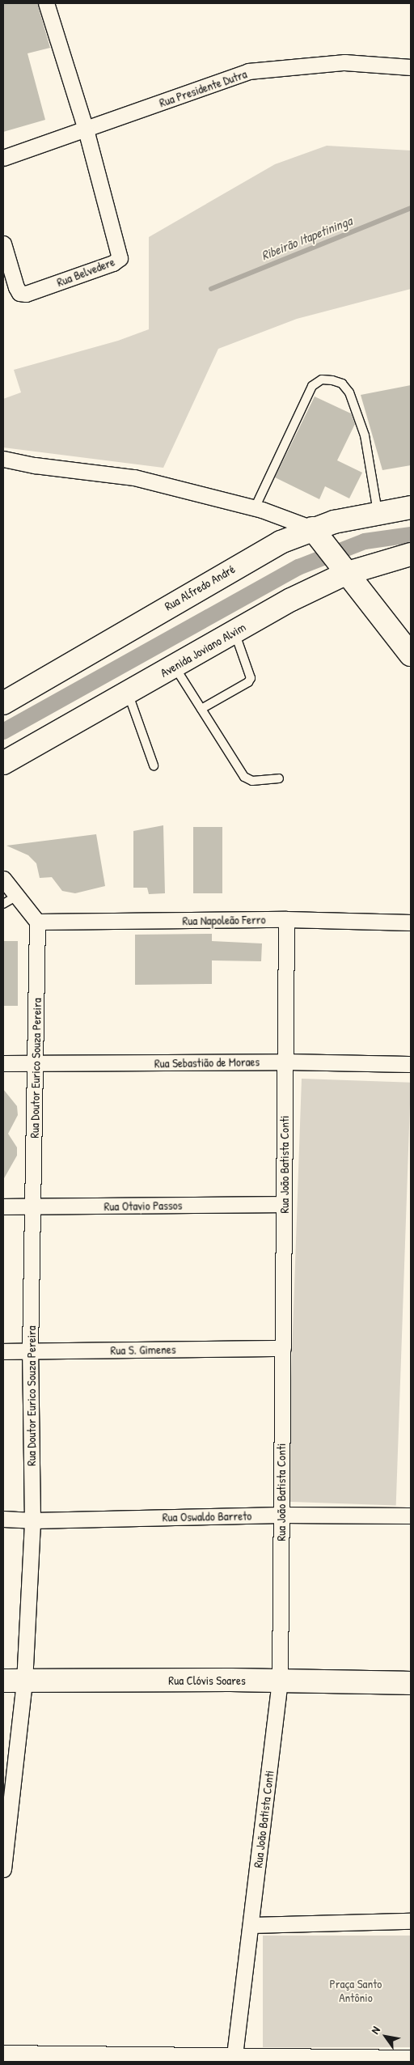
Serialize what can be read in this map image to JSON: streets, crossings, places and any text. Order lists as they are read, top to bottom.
{
  "streets": {
    "main road": ["Rua Alfredo André", "Avenida Joviano Alvim", "Rua Clóvis Soares"],
    "street": [
      "Rua Presidente Dutra",
      "Rua Belvedere",
      "Rua Napoleão Ferro",
      "Rua Sebastião de Moraes",
      "Rua Doutor Eurico Souza Pereira",
      "Rua João Batista Conti",
      "Rua Otavio Passos",
      "Rua S. Gimenes",
      "Rua Oswaldo Barreto"
    ]
  },
  "crossings": [
    ["Rua Presidente Dutra", "Rua Belvedere"],
    ["Rua Napoleão Ferro", "Rua Doutor Eurico Souza Pereira"],
    ["Rua Napoleão Ferro", "Rua João Batista Conti"],
    ["Rua Sebastião de Moraes", "Rua Doutor Eurico Souza Pereira"],
    ["Rua Sebastião de Moraes", "Rua João Batista Conti"],
    ["Rua Doutor Eurico Souza Pereira", "Rua Otavio Passos"],
    ["Rua Doutor Eurico Souza Pereira", "Rua S. Gimenes"],
    ["Rua Doutor Eurico Souza Pereira", "Rua Oswaldo Barreto"],
    ["Rua Doutor Eurico Souza Pereira", "Rua Clóvis Soares"],
    ["Rua João Batista Conti", "Rua Otavio Passos"],
    ["Rua João Batista Conti", "Rua S. Gimenes"],
    ["Rua João Batista Conti", "Rua Oswaldo Barreto"],
    ["Rua João Batista Conti", "Rua Clóvis Soares"]
  ],
  "water": ["Ribeirão Itapetininga"],
  "parks": ["Praça Santo Antônio"],
  "north": "top left"
}
